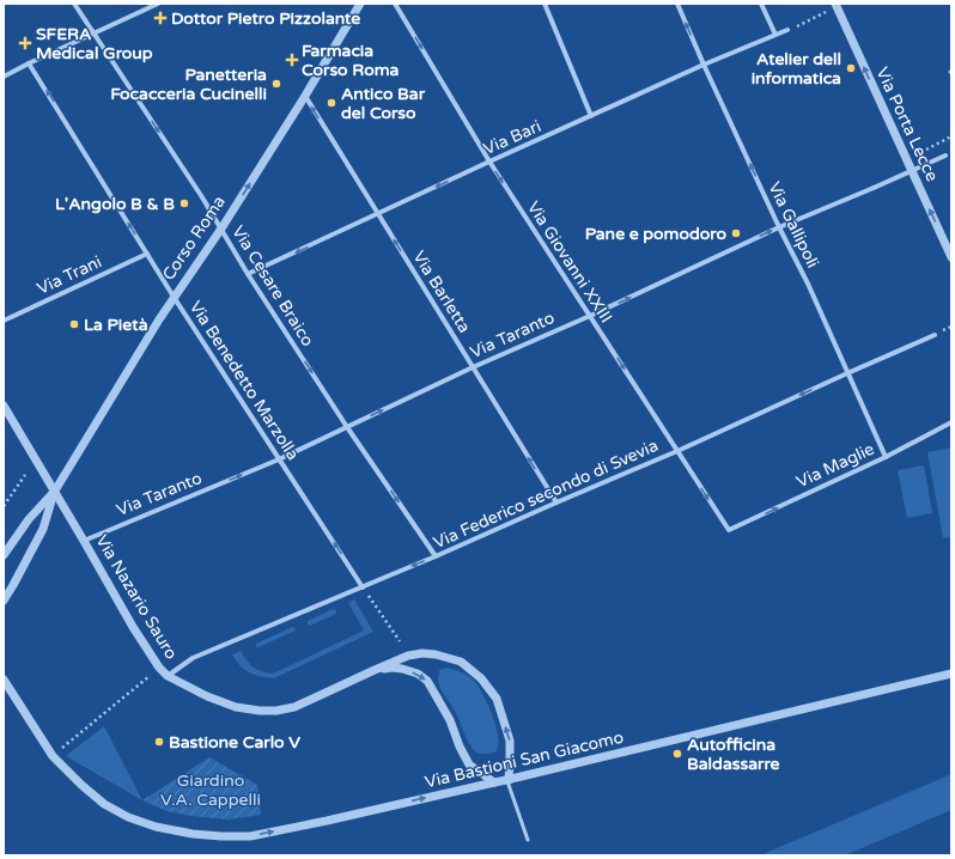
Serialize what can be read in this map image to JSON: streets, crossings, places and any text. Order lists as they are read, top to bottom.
{
  "streets": {
    "street": [
      "Via Porta Lecce",
      "Via Bari",
      "Via Gallipoli",
      "Corso Roma",
      "Via Giovanni XXIII",
      "Via Trani",
      "Via Cesare Braico",
      "Via Barletta",
      "Via Taranto",
      "Via Benedetto Marzolla",
      "Via Maglie",
      "Via Federico secondo di Svevia",
      "Via Nazario Sauro",
      "Via Bastioni San Giacomo"
    ]
  },
  "crossings": [
    ["Via Bari", "Via Gallipoli"],
    ["Via Bari", "Via Giovanni XXIII"],
    ["Via Bari", "Via Cesare Braico"],
    ["Via Bari", "Via Barletta"],
    ["Via Gallipoli", "Via Taranto"],
    ["Via Gallipoli", "Via Maglie"],
    ["Via Gallipoli", "Via Federico secondo di Svevia"],
    ["Corso Roma", "Via Cesare Braico"],
    ["Corso Roma", "Via Barletta"],
    ["Corso Roma", "Via Benedetto Marzolla"],
    ["Corso Roma", "Via Nazario Sauro"],
    ["Via Giovanni XXIII", "Via Taranto"],
    ["Via Giovanni XXIII", "Via Maglie"],
    ["Via Giovanni XXIII", "Via Federico secondo di Svevia"],
    ["Via Trani", "Via Benedetto Marzolla"],
    ["Via Cesare Braico", "Via Taranto"],
    ["Via Cesare Braico", "Via Federico secondo di Svevia"],
    ["Via Barletta", "Via Taranto"],
    ["Via Barletta", "Via Federico secondo di Svevia"],
    ["Via Taranto", "Via Benedetto Marzolla"],
    ["Via Taranto", "Via Nazario Sauro"],
    ["Via Benedetto Marzolla", "Via Federico secondo di Svevia"],
    ["Via Federico secondo di Svevia", "Via Nazario Sauro"],
    ["Via Nazario Sauro", "Via Bastioni San Giacomo"]
  ],
  "one_way": [
    "Via Porta Lecce",
    "Via Bari",
    "Via Gallipoli",
    "Via Giovanni XXIII",
    "Via Cesare Braico",
    "Via Barletta",
    "Via Taranto",
    "Via Benedetto Marzolla",
    "Via Maglie",
    "Via Bastioni San Giacomo"
  ],
  "parks": ["Giardino V.A. Cappelli"],
  "places": {
    "health": ["Dottor Pietro Pizzolante", "SFERA Medical Group", "Farmacia Corso Roma"],
    "other": [
      "Atelier dell informatica",
      "Panetteria Focacceria Cucinelli",
      "Antico Bar del Corso",
      "L'Angolo B & B",
      "Pane e pomodoro",
      "La Pietà",
      "Bastione Carlo V",
      "Autofficina Baldassarre"
    ]
  }
}
